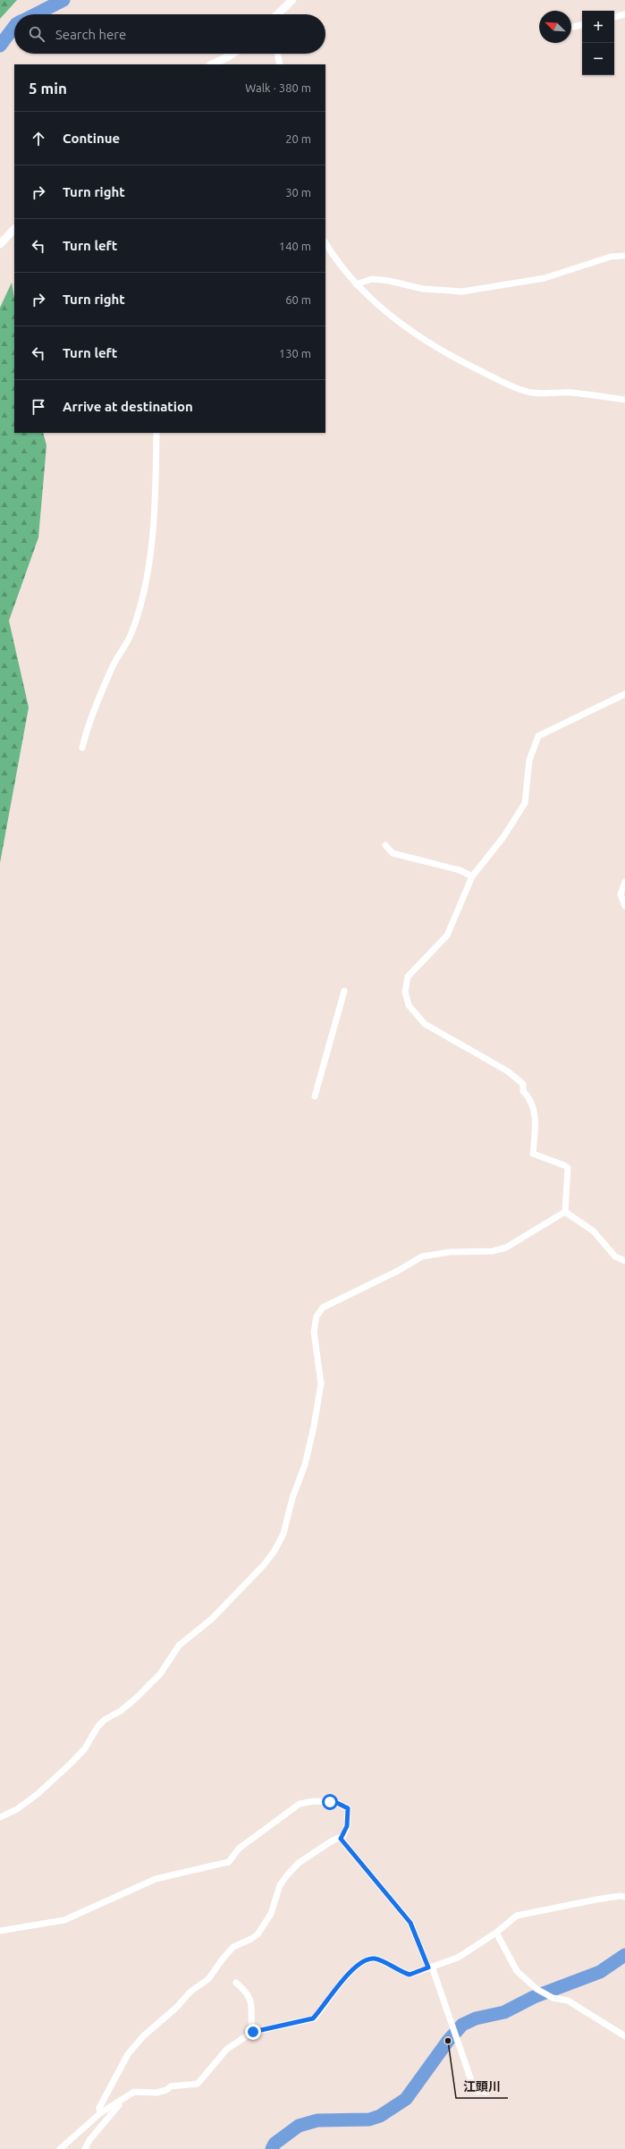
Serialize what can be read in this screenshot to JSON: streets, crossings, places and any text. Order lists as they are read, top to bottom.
{
  "places": ["江頭川"],
  "north": "top left",
  "page": {
    "map_buttons": ["+", "−"],
    "search": "Search here",
    "heading": ["5 min", "Walk · 380 m"],
    "list": [
      ["Continue", "20 m"],
      ["Turn right", "30 m"],
      ["Turn left", "140 m"],
      ["Turn right", "60 m"],
      ["Turn left", "130 m"],
      "Arrive at destination"
    ]
  }
}
